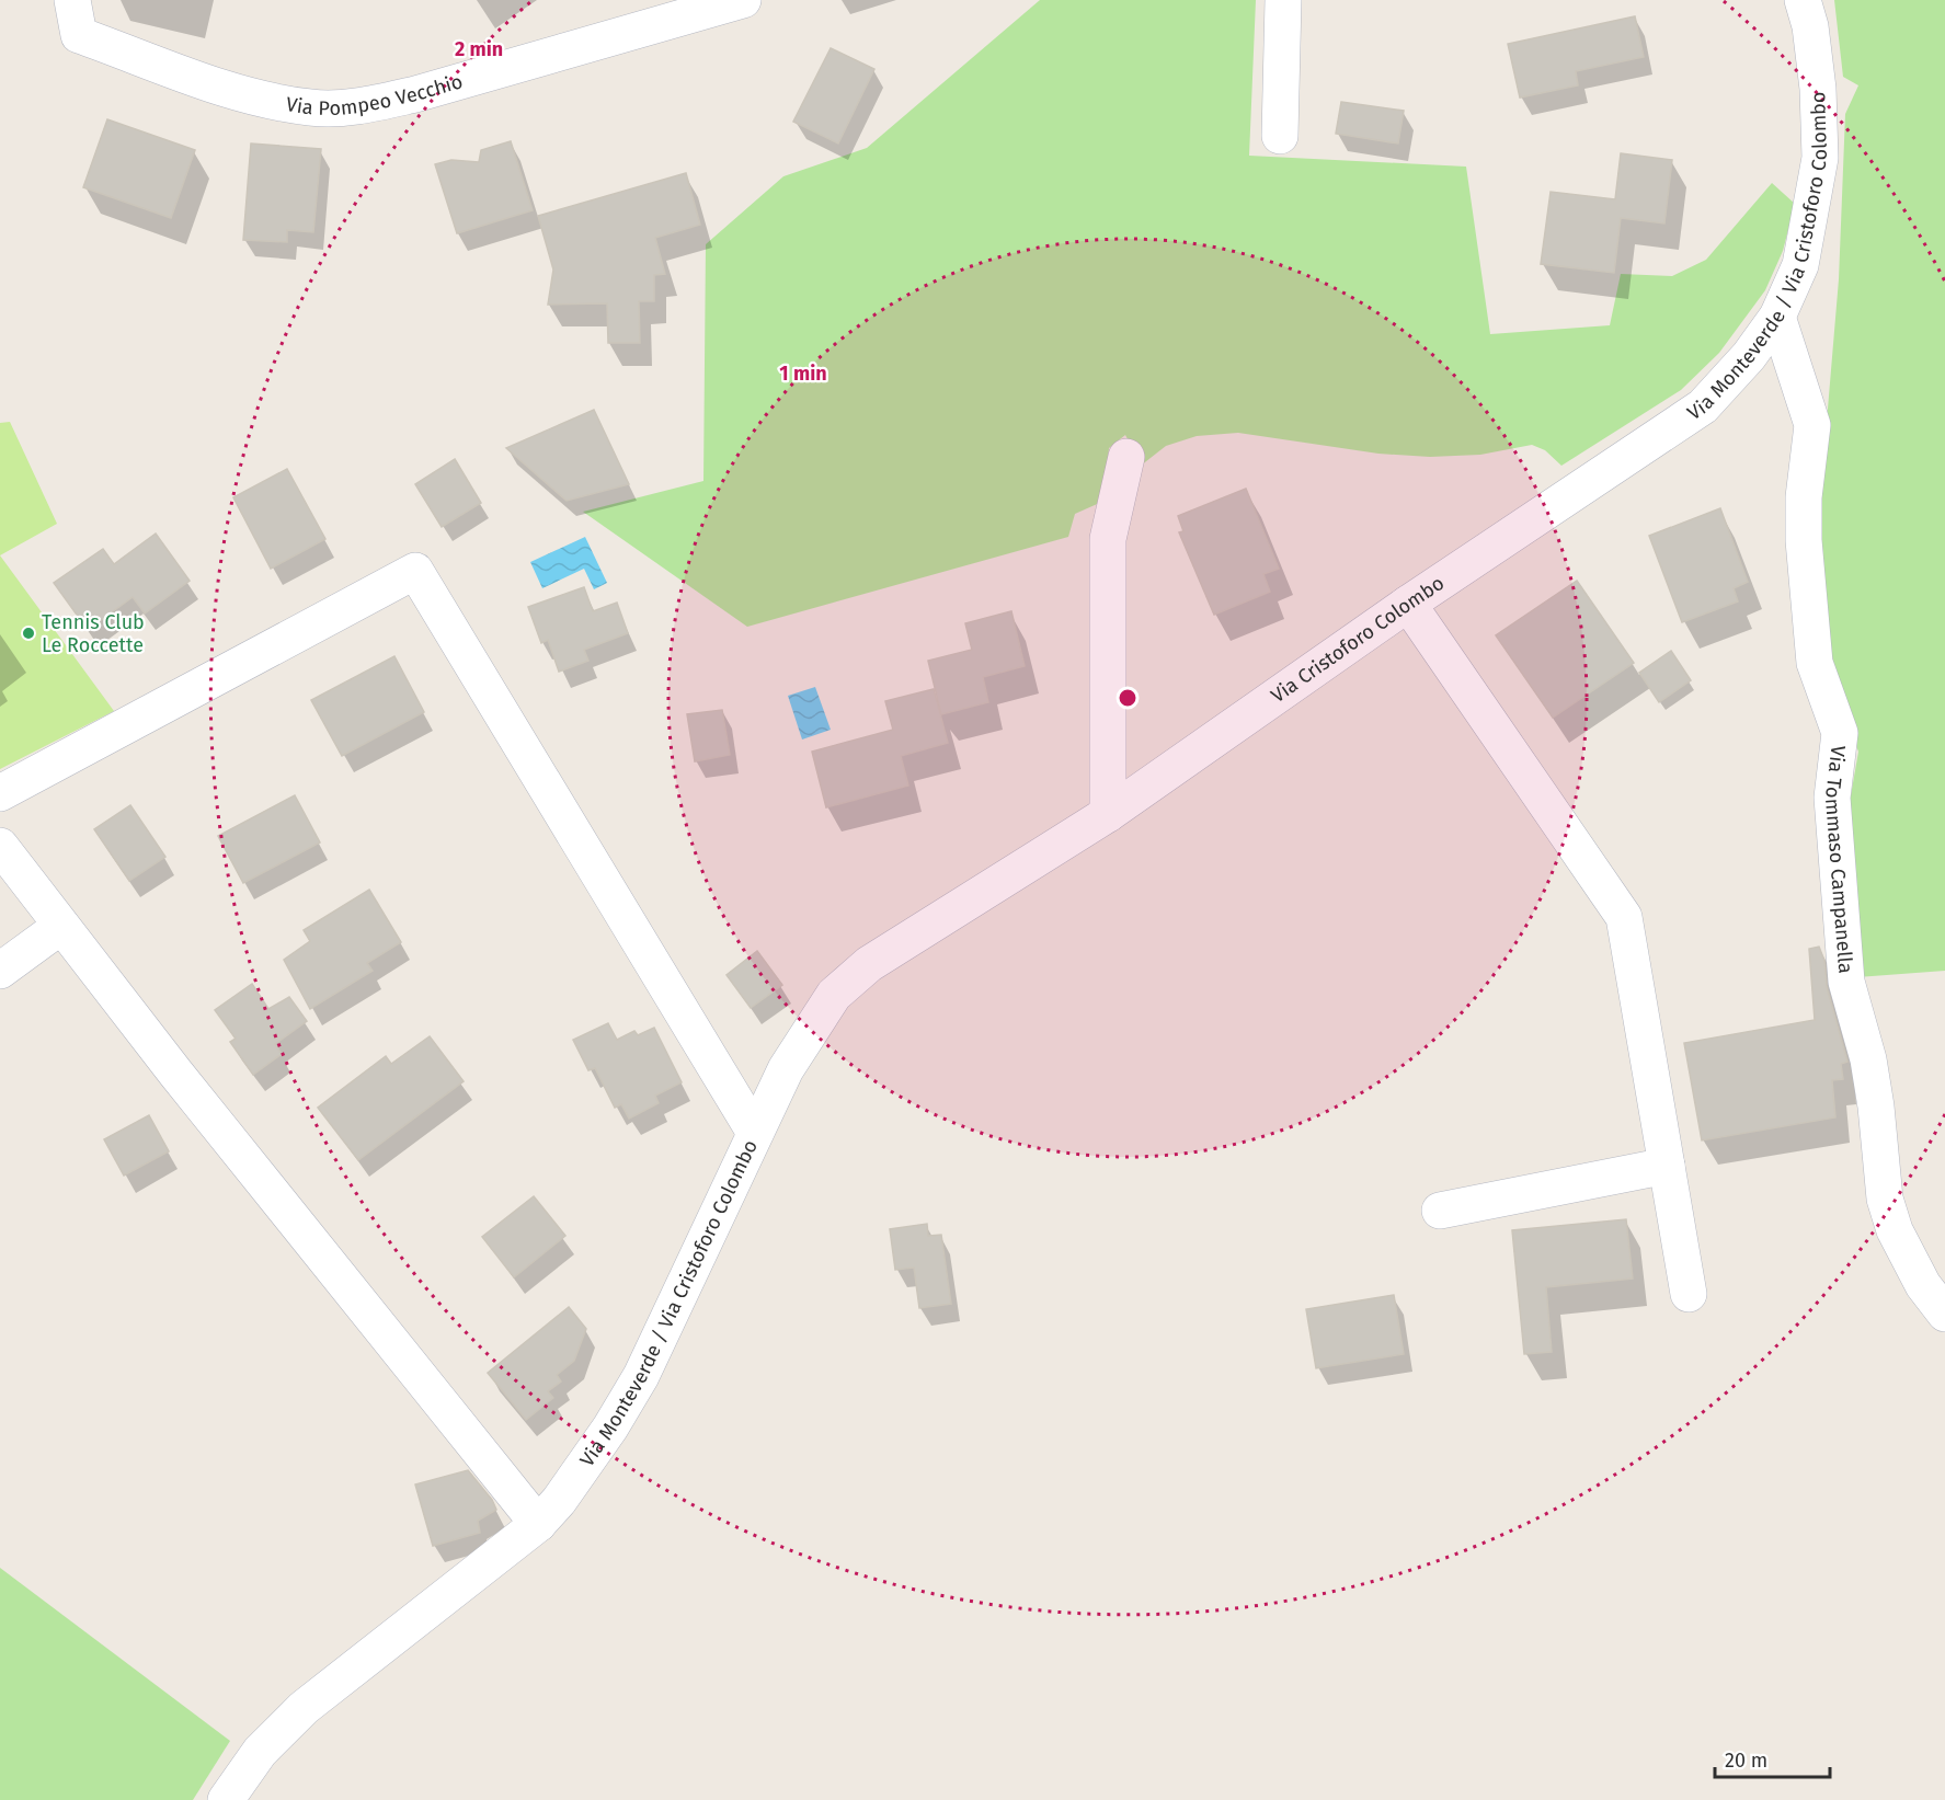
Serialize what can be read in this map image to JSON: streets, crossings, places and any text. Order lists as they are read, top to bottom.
{
  "streets": {
    "street": [
      "Via Pompeo Vecchio",
      "Via Monteverde / Via Cristoforo Colombo",
      "Via Cristoforo Colombo",
      "Via Tommaso Campanella"
    ]
  },
  "crossings": [
    ["Via Monteverde / Via Cristoforo Colombo", "Via Cristoforo Colombo"],
    ["Via Monteverde / Via Cristoforo Colombo", "Via Tommaso Campanella"]
  ],
  "places": ["Tennis Club Le Roccette"],
  "scale_bar": "20 m",
  "rings": ["2 min", "1 min"]
}
